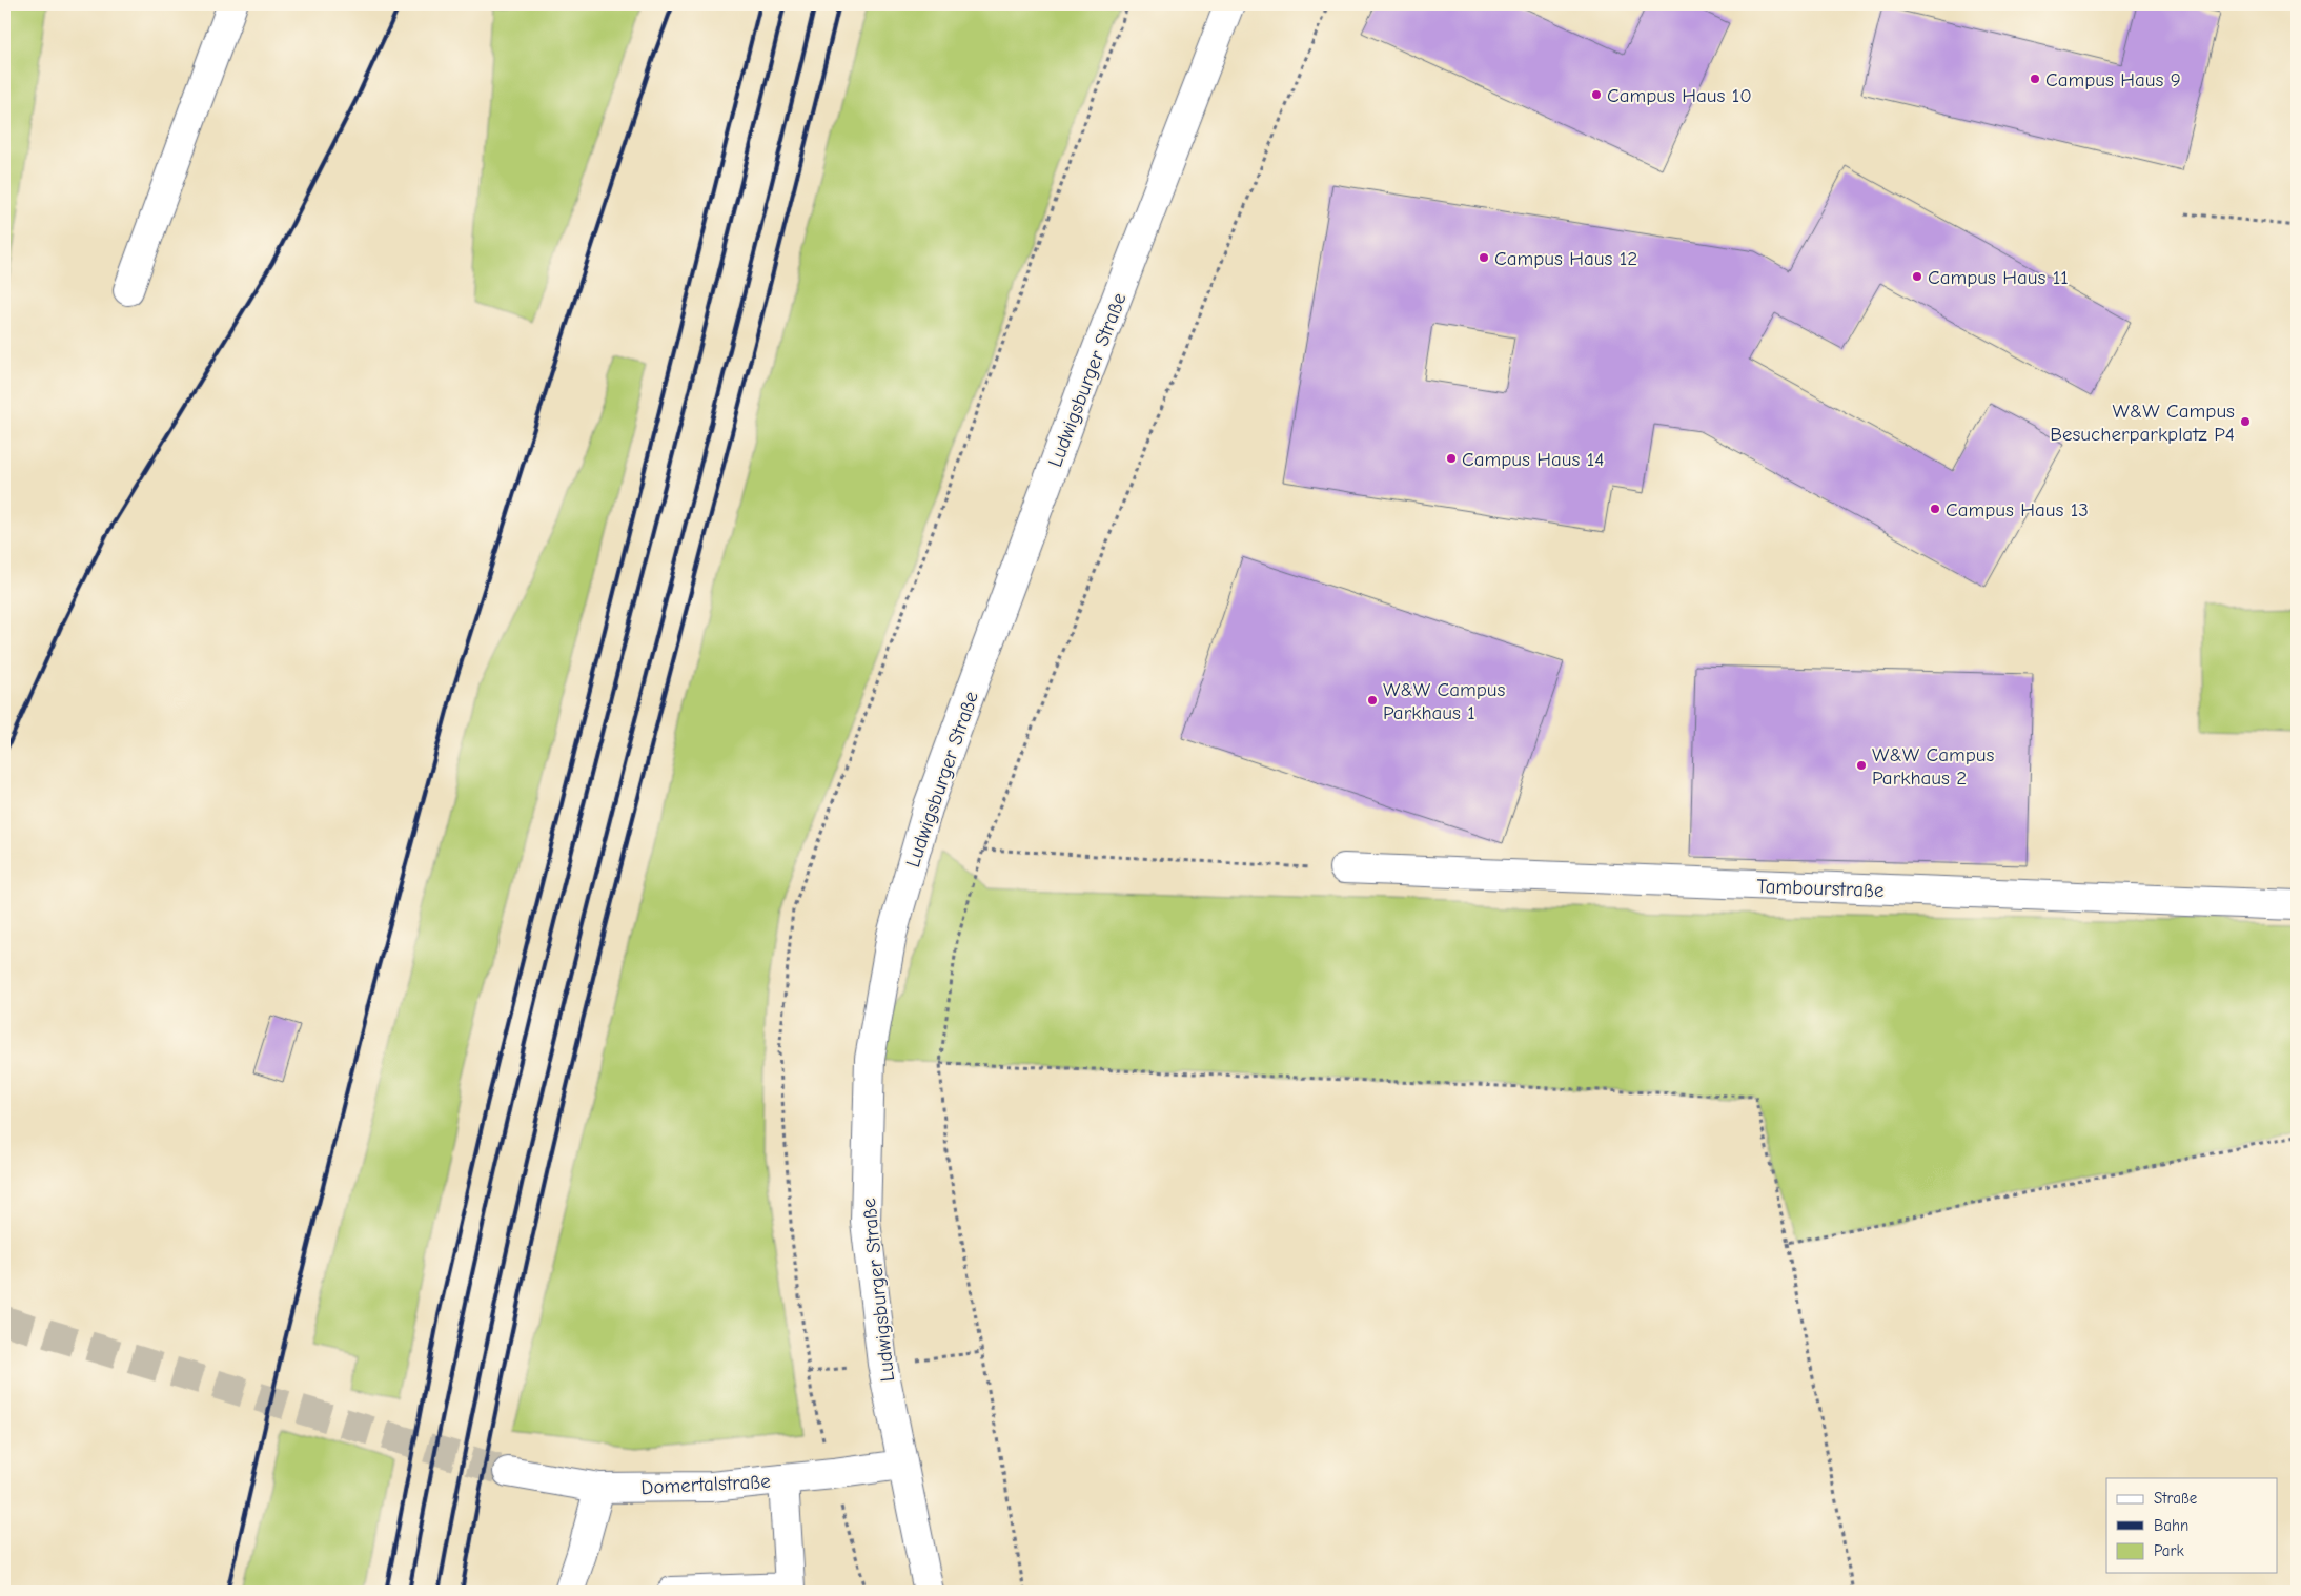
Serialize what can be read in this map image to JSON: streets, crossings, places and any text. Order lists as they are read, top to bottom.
{
  "streets": {
    "main road": ["Ludwigsburger Straße", "Tambourstraße", "Domertalstraße"]
  },
  "crossings": [
    ["Ludwigsburger Straße", "Domertalstraße"]
  ],
  "places": [
    "Campus Haus 9",
    "Campus Haus 10",
    "Campus Haus 12",
    "Campus Haus 11",
    "W&W Campus Besucherparkplatz P4",
    "Campus Haus 14",
    "Campus Haus 13",
    "W&W Campus Parkhaus 1",
    "W&W Campus Parkhaus 2"
  ],
  "legend": ["Straße", "Bahn", "Park"]
}
